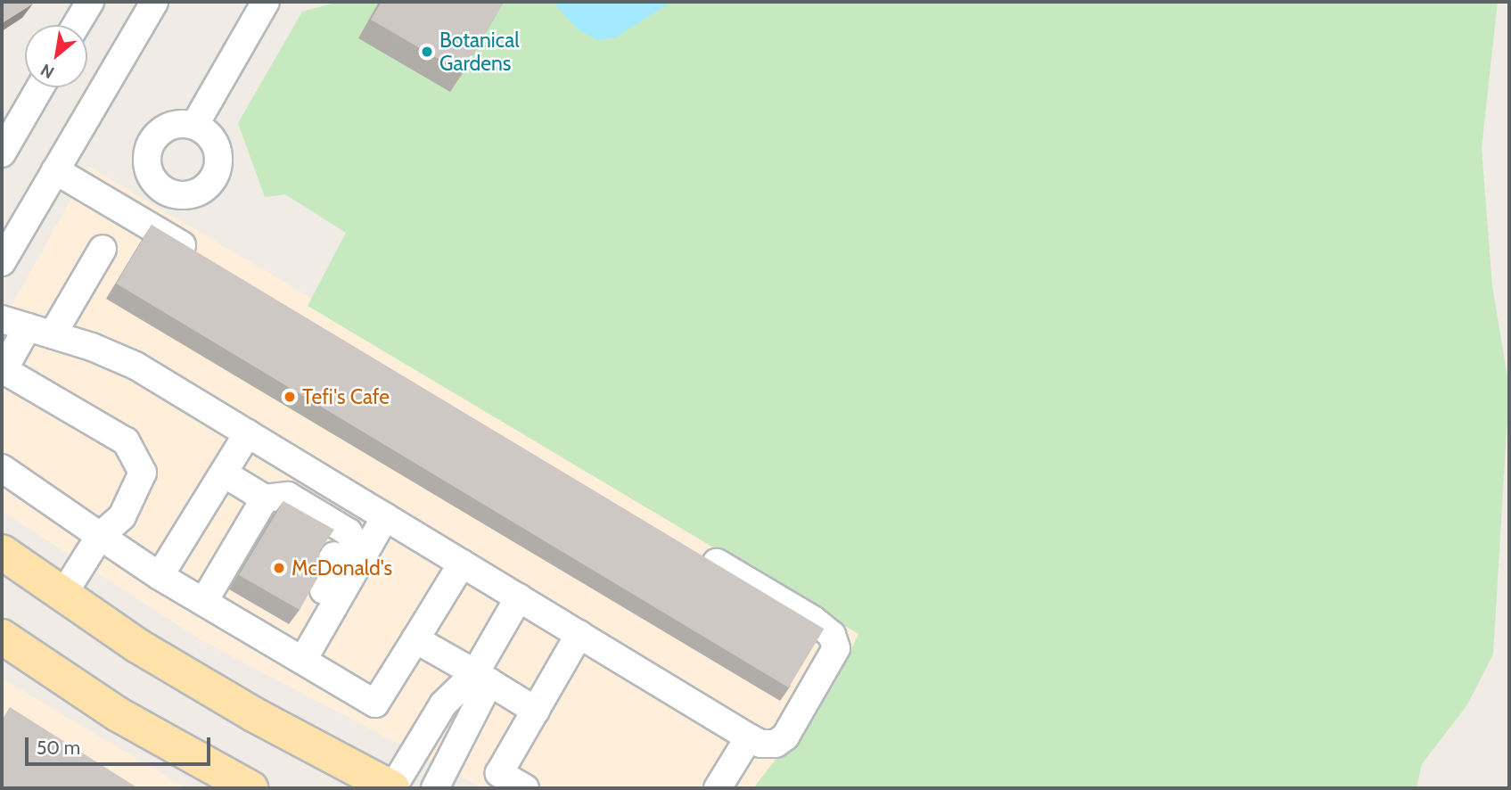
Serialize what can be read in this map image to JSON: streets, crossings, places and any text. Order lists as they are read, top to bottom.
{
  "places": ["Botanical Gardens", "Tefi's Cafe", "McDonald's"],
  "scale_bar": "50 m",
  "north": "bottom left"
}
